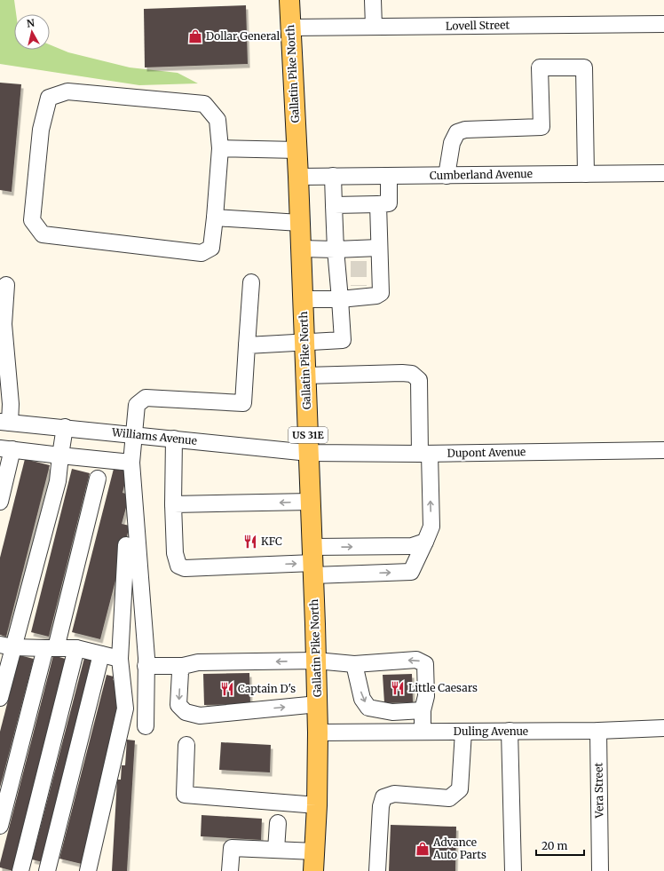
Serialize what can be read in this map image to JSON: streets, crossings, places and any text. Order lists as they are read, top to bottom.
{
  "streets": {
    "main road": ["Gallatin Pike North", "US 31E"],
    "street": [
      "Lovell Street",
      "Cumberland Avenue",
      "Williams Avenue",
      "Dupont Avenue",
      "Duling Avenue",
      "Vera Street"
    ]
  },
  "crossings": [
    ["Lovell Street", "Gallatin Pike North"],
    ["Gallatin Pike North", "Cumberland Avenue"],
    ["Gallatin Pike North", "Williams Avenue"],
    ["Gallatin Pike North", "Dupont Avenue"],
    ["Gallatin Pike North", "Duling Avenue"],
    ["Williams Avenue", "Dupont Avenue"],
    ["Duling Avenue", "Vera Street"]
  ],
  "places": {
    "shop": ["Dollar General", "Advance Auto Parts"],
    "restaurant": ["KFC", "Little Caesars", "Captain D's"]
  },
  "scale_bar": "20 m",
  "north": "top"
}
